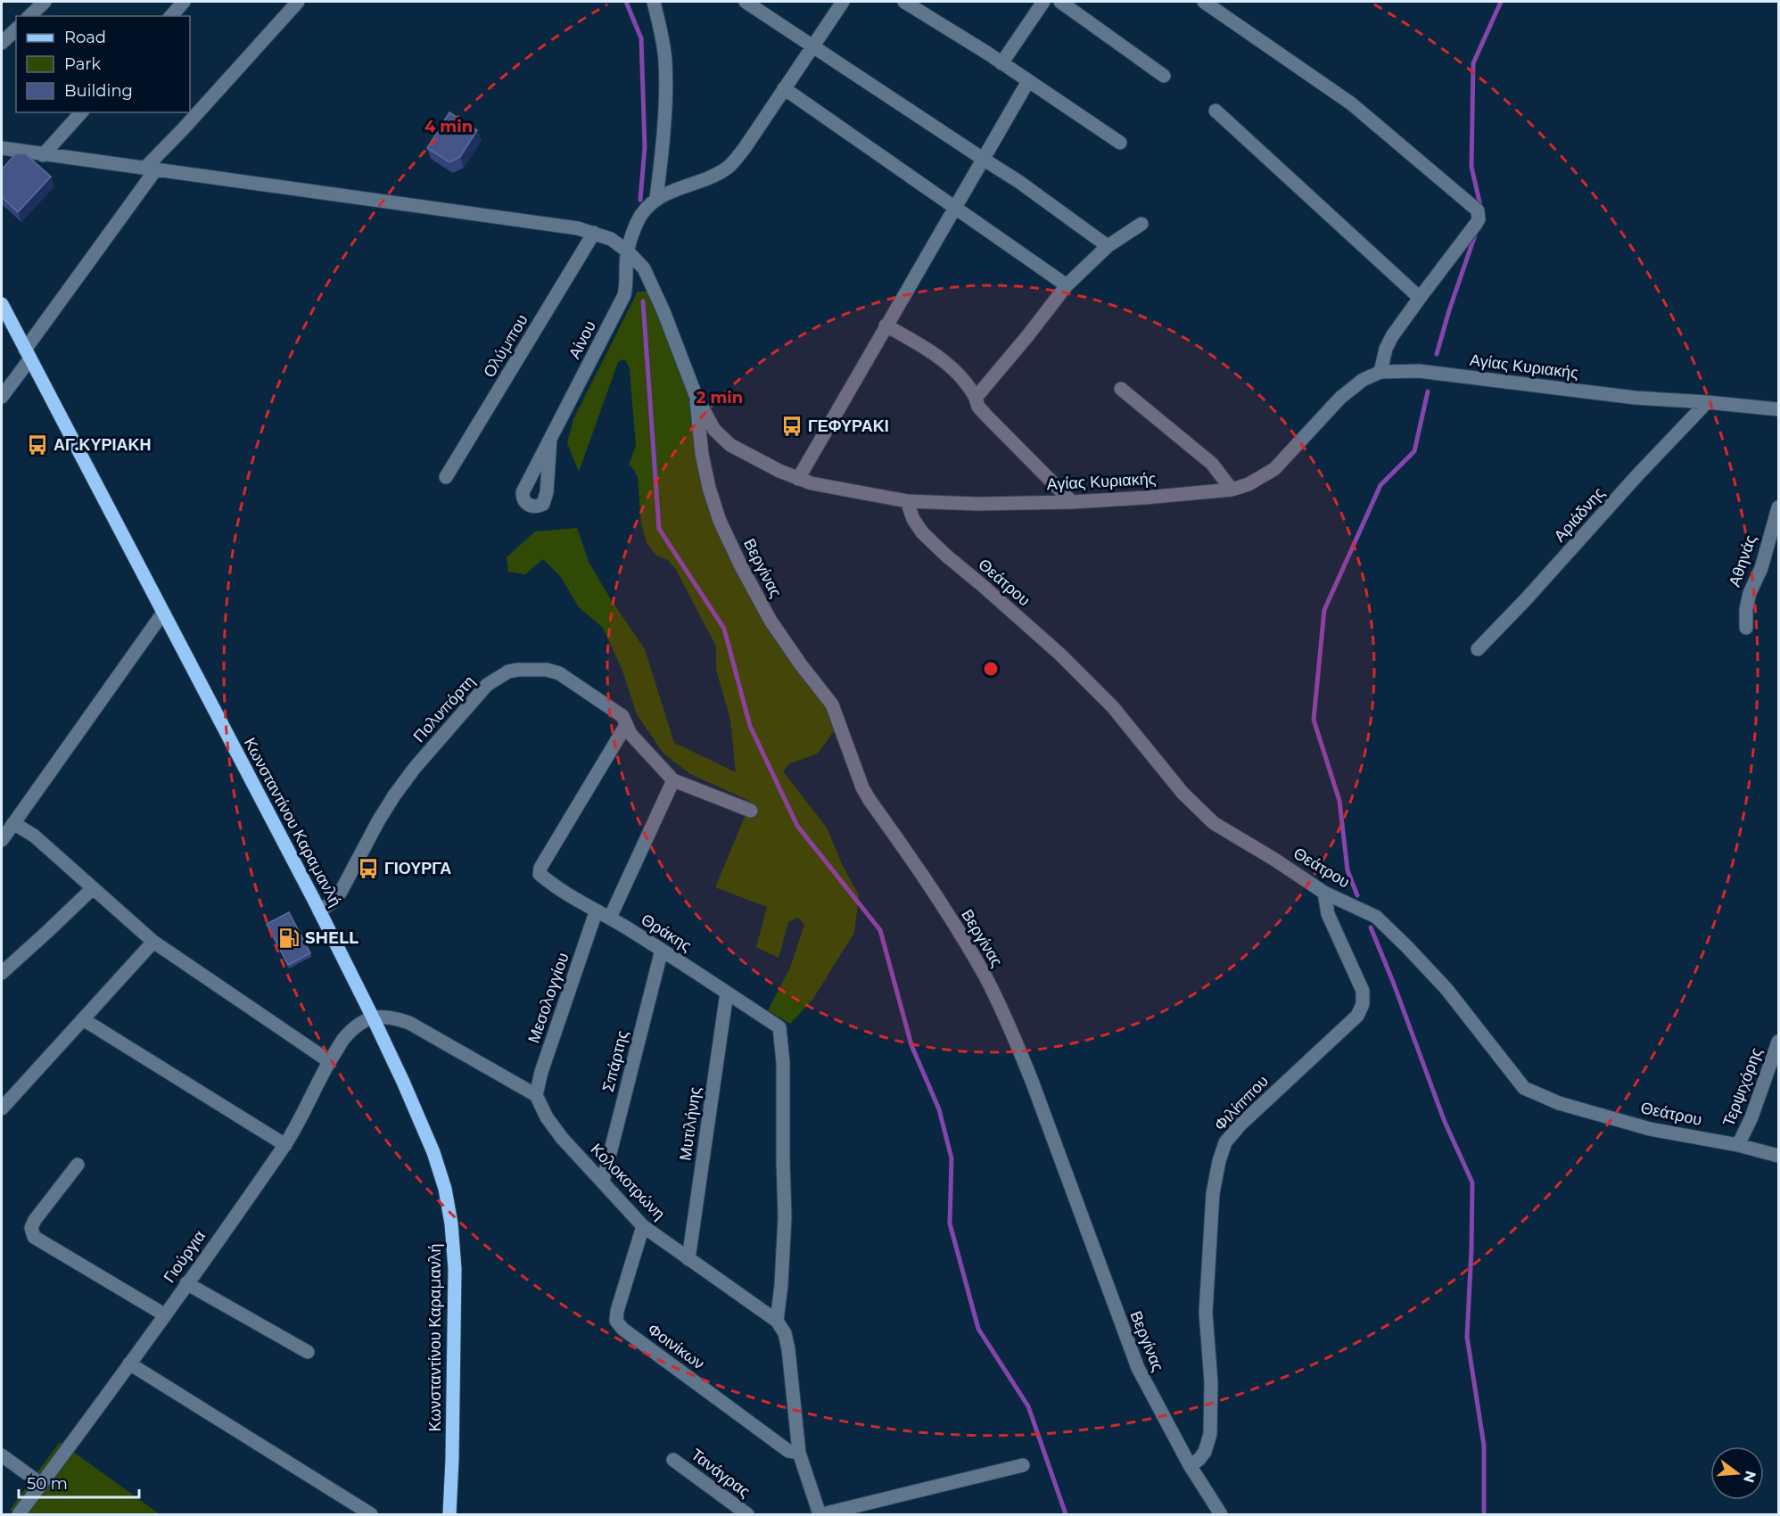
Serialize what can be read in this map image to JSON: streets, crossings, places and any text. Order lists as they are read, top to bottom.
{
  "streets": {
    "main road": ["Κωνσταντίνου Καραμανλή"],
    "street": [
      "Αίνου",
      "Ολύμπου",
      "Αγίας Κυριακής",
      "Αριάδνης",
      "Αθηνάς",
      "Βεργίνας",
      "Θεάτρου",
      "Πολυπόρτη",
      "Θράκης",
      "Μεσολογγίου",
      "Σπάρτης",
      "Τερψιχόρης",
      "Φιλίππου",
      "Μυτιλήνης",
      "Κολοκοτρώνη",
      "Γιούργια",
      "Φοινίκων",
      "Τανάγρας"
    ]
  },
  "crossings": [
    ["Αίνου", "Αγίας Κυριακής"],
    ["Ολύμπου", "Αγίας Κυριακής"],
    ["Αγίας Κυριακής", "Αριάδνης"],
    ["Αγίας Κυριακής", "Βεργίνας"],
    ["Αγίας Κυριακής", "Θεάτρου"],
    ["Βεργίνας", "Φιλίππου"],
    ["Θεάτρου", "Τερψιχόρης"],
    ["Θεάτρου", "Φιλίππου"],
    ["Πολυπόρτη", "Κωνσταντίνου Καραμανλή"],
    ["Πολυπόρτη", "Θράκης"],
    ["Κωνσταντίνου Καραμανλή", "Γιούργια"],
    ["Θράκης", "Μεσολογγίου"],
    ["Θράκης", "Σπάρτης"],
    ["Θράκης", "Μυτιλήνης"],
    ["Θράκης", "Κολοκοτρώνη"],
    ["Μεσολογγίου", "Κολοκοτρώνη"],
    ["Σπάρτης", "Κολοκοτρώνη"],
    ["Μυτιλήνης", "Κολοκοτρώνη"],
    ["Κολοκοτρώνη", "Φοινίκων"]
  ],
  "places": {
    "bus stop": ["ΓΕΦΥΡΑΚΙ", "ΑΓ.ΚΥΡΙΑΚΗ", "ΓΙΟΥΡΓΑ"],
    "fuel station": ["SHELL"]
  },
  "legend": ["Road", "Park", "Building"],
  "scale_bar": "50 m",
  "north": "right",
  "rings": ["4 min", "2 min"]
}
